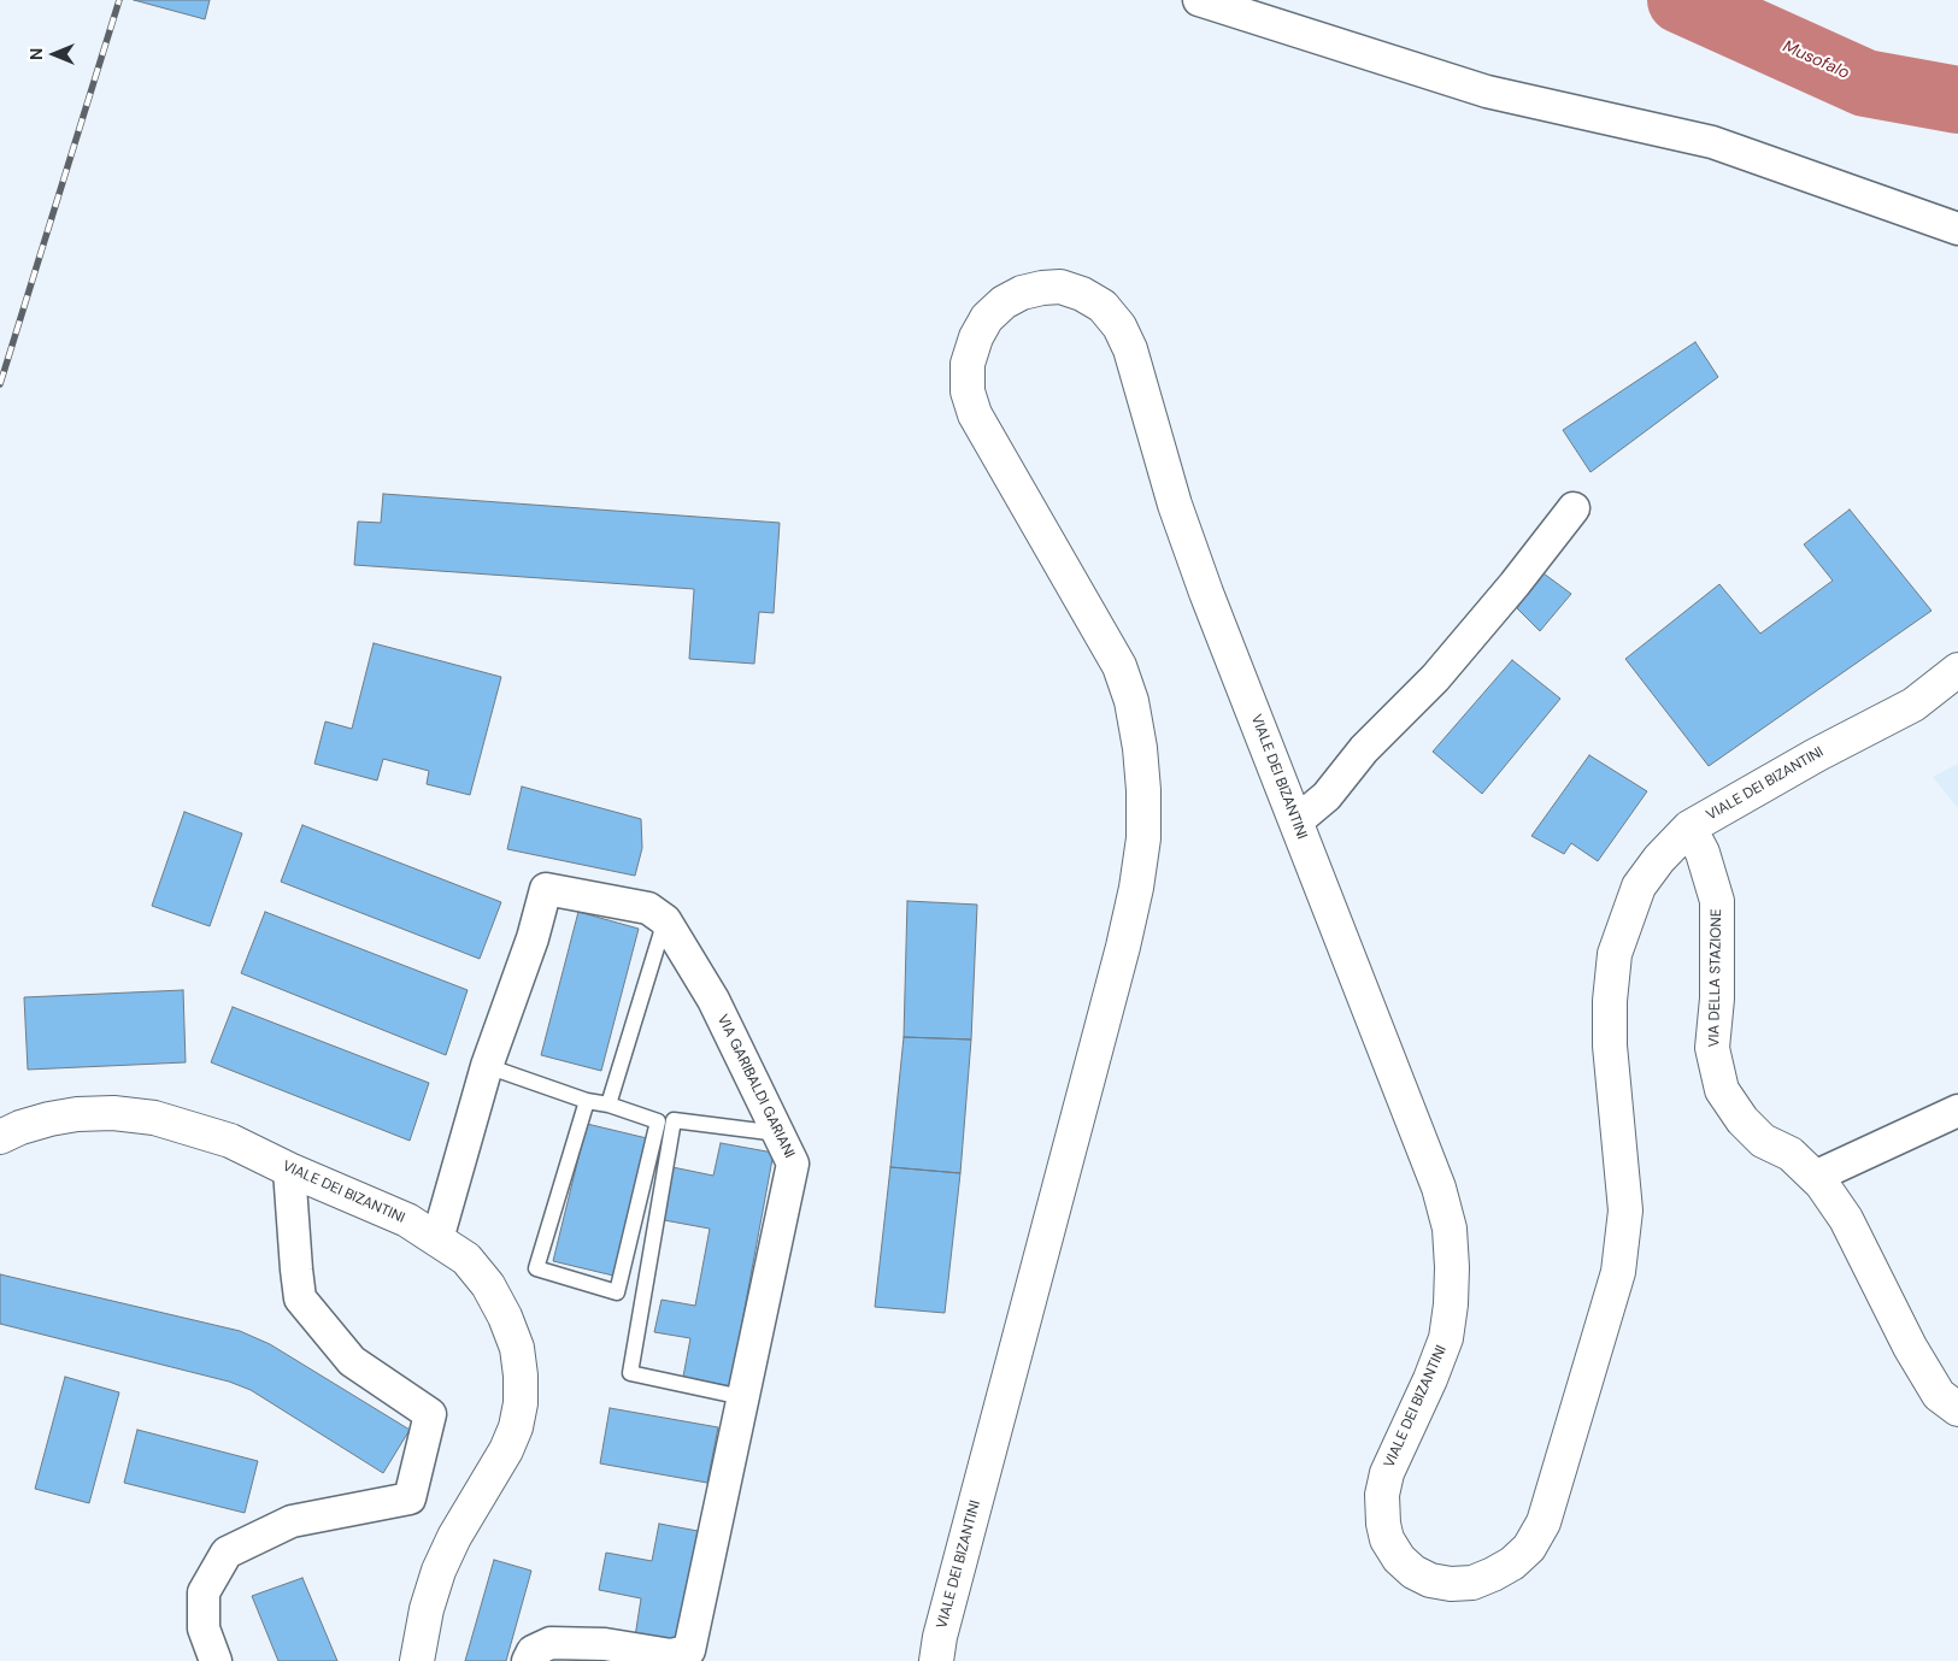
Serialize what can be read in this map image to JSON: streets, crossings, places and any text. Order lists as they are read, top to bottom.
{
  "streets": {
    "street": ["VIALE DEI BIZANTINI", "VIA DELLA STAZIONE", "VIA GARIBALDI GARIANI"]
  },
  "crossings": [
    ["VIALE DEI BIZANTINI", "VIA DELLA STAZIONE"]
  ],
  "water": ["Musofalo"],
  "north": "left"
}
